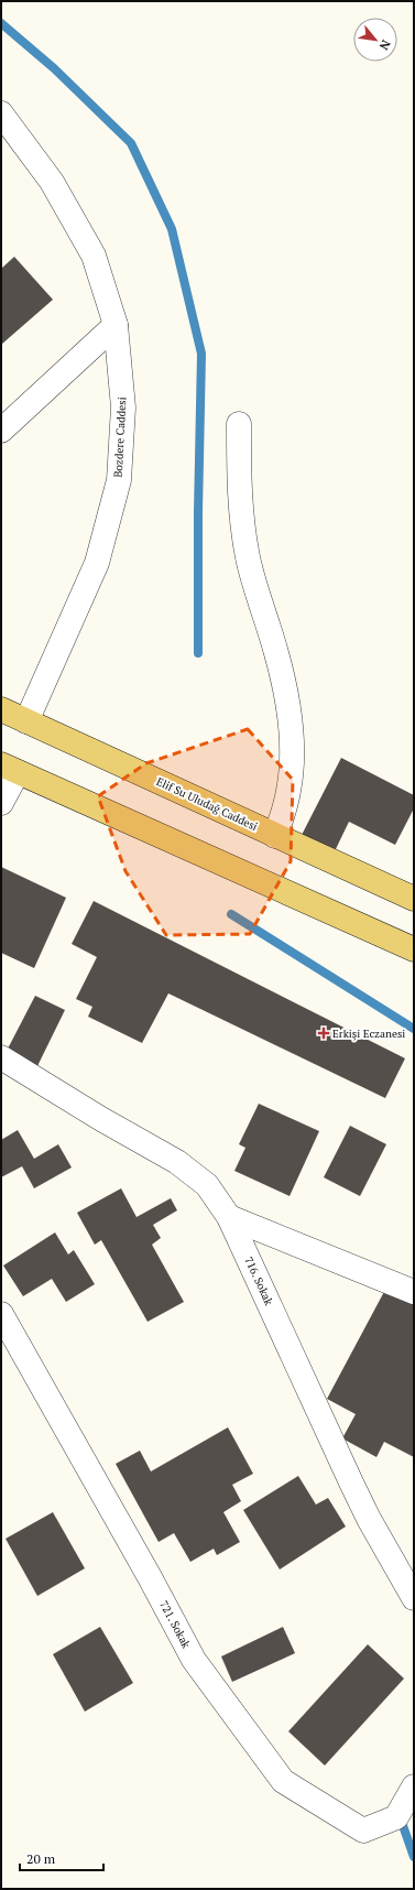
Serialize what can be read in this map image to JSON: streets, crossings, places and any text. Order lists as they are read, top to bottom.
{
  "streets": {
    "main road": ["Elif Su Uludağ Caddesi"],
    "street": ["Bozdere Caddesi", "716. Sokak", "721. Sokak"]
  },
  "crossings": [
    ["Bozdere Caddesi", "Elif Su Uludağ Caddesi"]
  ],
  "places": {
    "health": ["Erkişi Eczanesi"]
  },
  "scale_bar": "20 m",
  "north": "bottom right"
}
